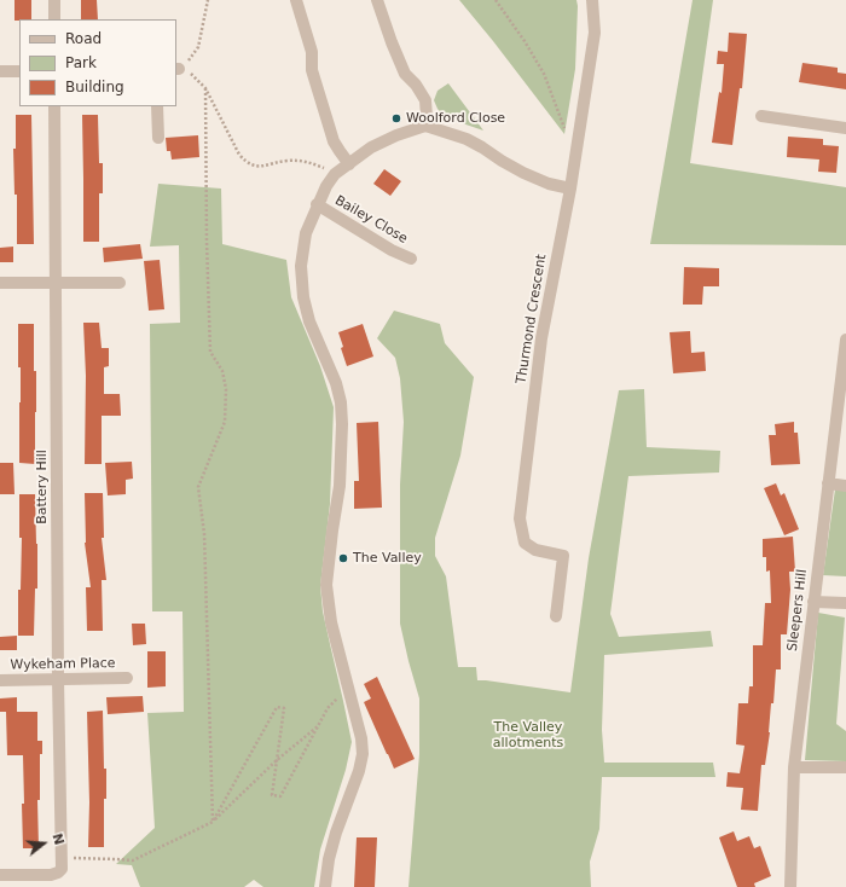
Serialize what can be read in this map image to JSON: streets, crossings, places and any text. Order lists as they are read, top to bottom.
{
  "streets": {
    "street": [
      "Bailey Close",
      "Thurmond Crescent",
      "Battery Hill",
      "Sleepers Hill",
      "Wykeham Place"
    ]
  },
  "crossings": [
    ["Battery Hill", "Wykeham Place"]
  ],
  "parks": ["The Valley allotments"],
  "places": ["Woolford Close", "The Valley"],
  "legend": ["Road", "Park", "Building"],
  "north": "right"
}
